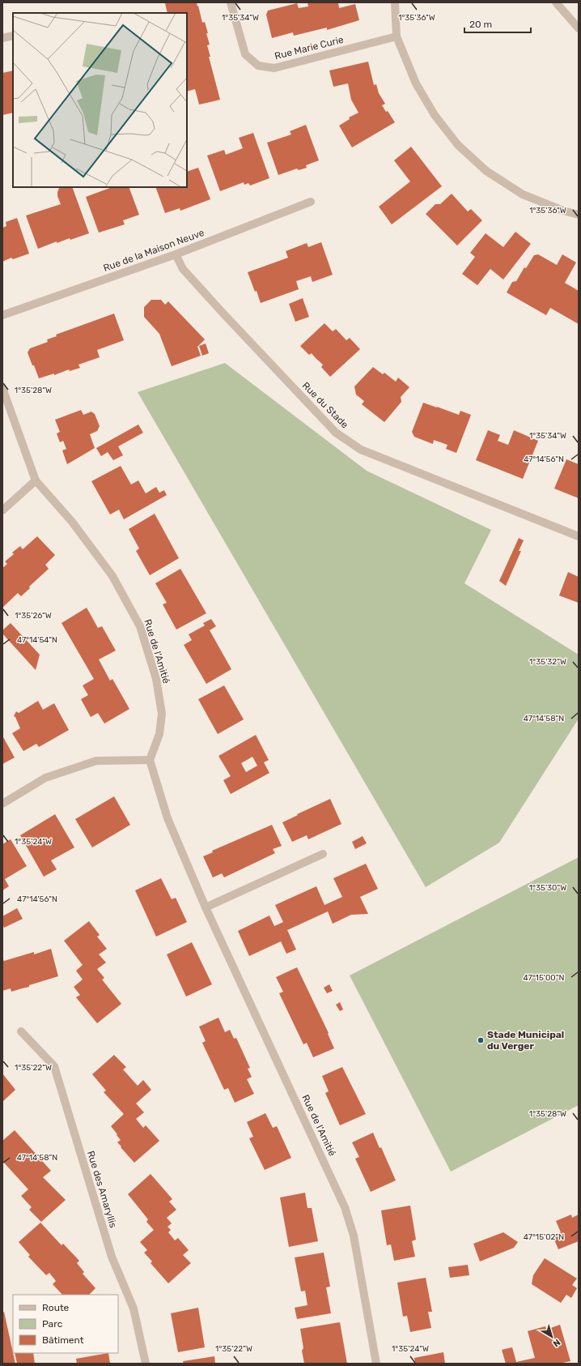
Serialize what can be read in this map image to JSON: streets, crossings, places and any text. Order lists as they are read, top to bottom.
{
  "streets": {
    "street": [
      "Rue Marie Curie",
      "Rue de la Maison Neuve",
      "Rue du Stade",
      "Rue de l'Amitié",
      "Rue des Amaryllis"
    ]
  },
  "crossings": [
    ["Rue de la Maison Neuve", "Rue du Stade"]
  ],
  "places": ["Stade Municipal du Verger"],
  "legend": ["Route", "Parc", "Bâtiment"],
  "scale_bar": "20 m",
  "north": "bottom right",
  "coordinates": [
    "1°35'36\"W",
    "1°35'34\"W",
    "1°35'28\"W",
    "47°14'56\"N",
    "1°35'26\"W",
    "47°14'54\"N",
    "1°35'32\"W",
    "47°14'58\"N",
    "1°35'24\"W",
    "1°35'30\"W",
    "47°15'00\"N",
    "1°35'22\"W",
    "47°15'02\"N"
  ]
}
